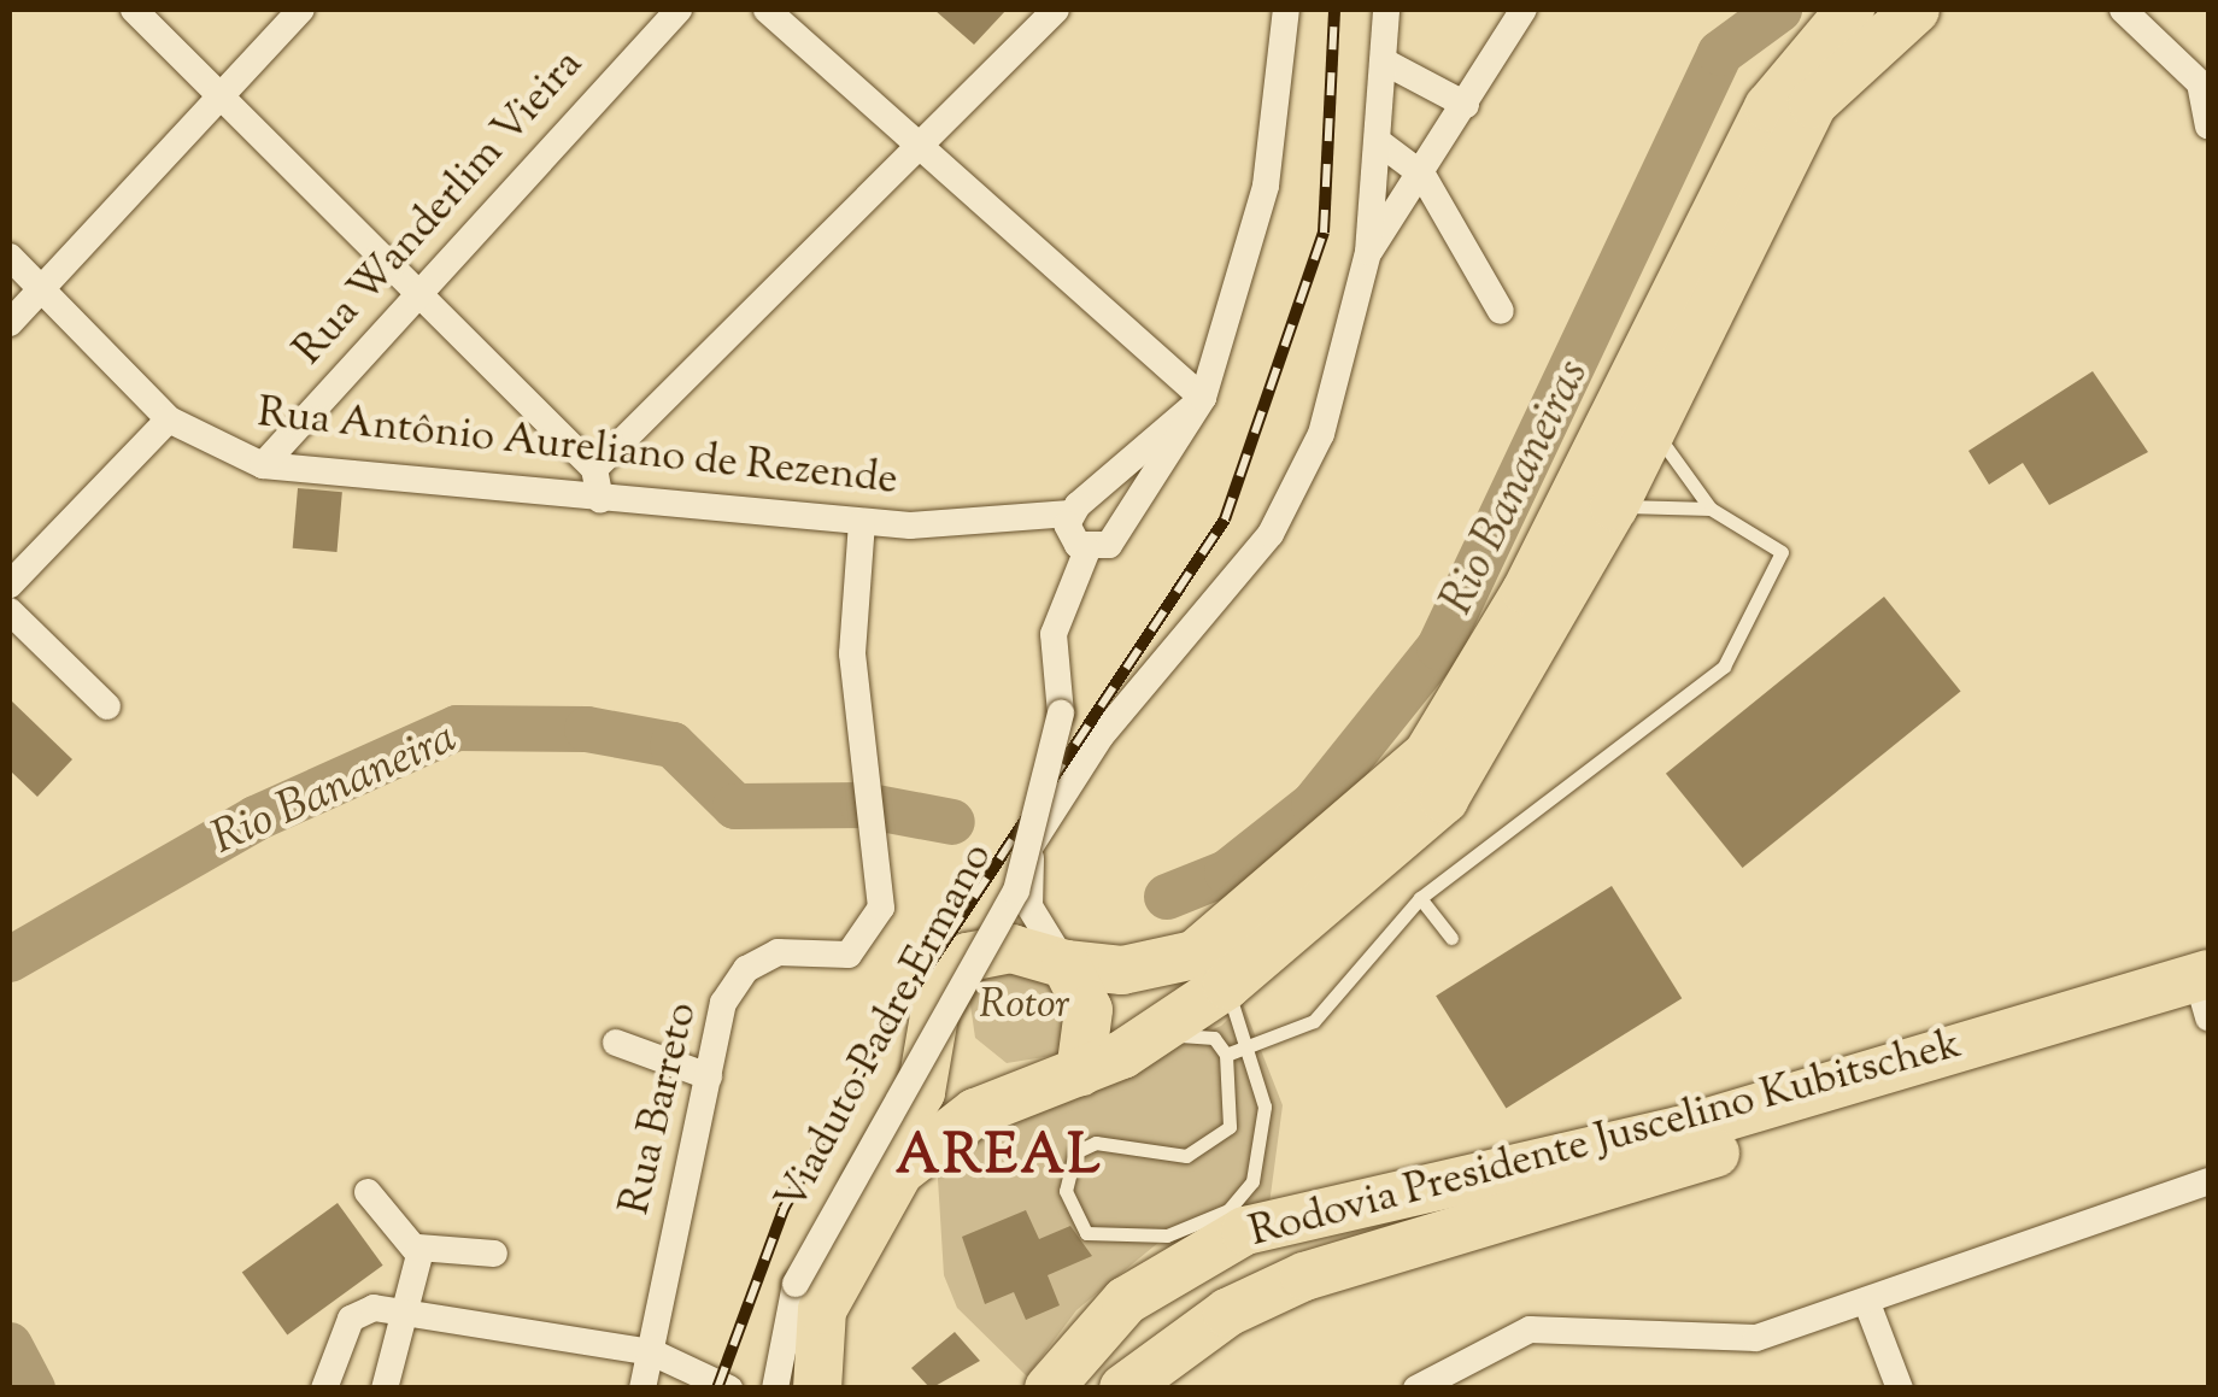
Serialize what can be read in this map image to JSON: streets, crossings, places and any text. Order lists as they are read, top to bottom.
{
  "streets": {
    "highway": ["Rodovia Presidente Juscelino Kubitschek"],
    "street": [
      "Rua Wanderlim Vieira",
      "Rua Antônio Aureliano de Rezende",
      "Viaduto Padre Ermano",
      "Rua Barreto"
    ]
  },
  "crossings": [
    ["Rua Wanderlim Vieira", "Rua Antônio Aureliano de Rezende"],
    ["Rua Antônio Aureliano de Rezende", "Viaduto Padre Ermano"],
    ["Rua Antônio Aureliano de Rezende", "Rua Barreto"]
  ],
  "districts": ["AREAL"],
  "water": ["Rio Bananeiras", "Rio Bananeira"],
  "parks": ["Rotor"]
}
